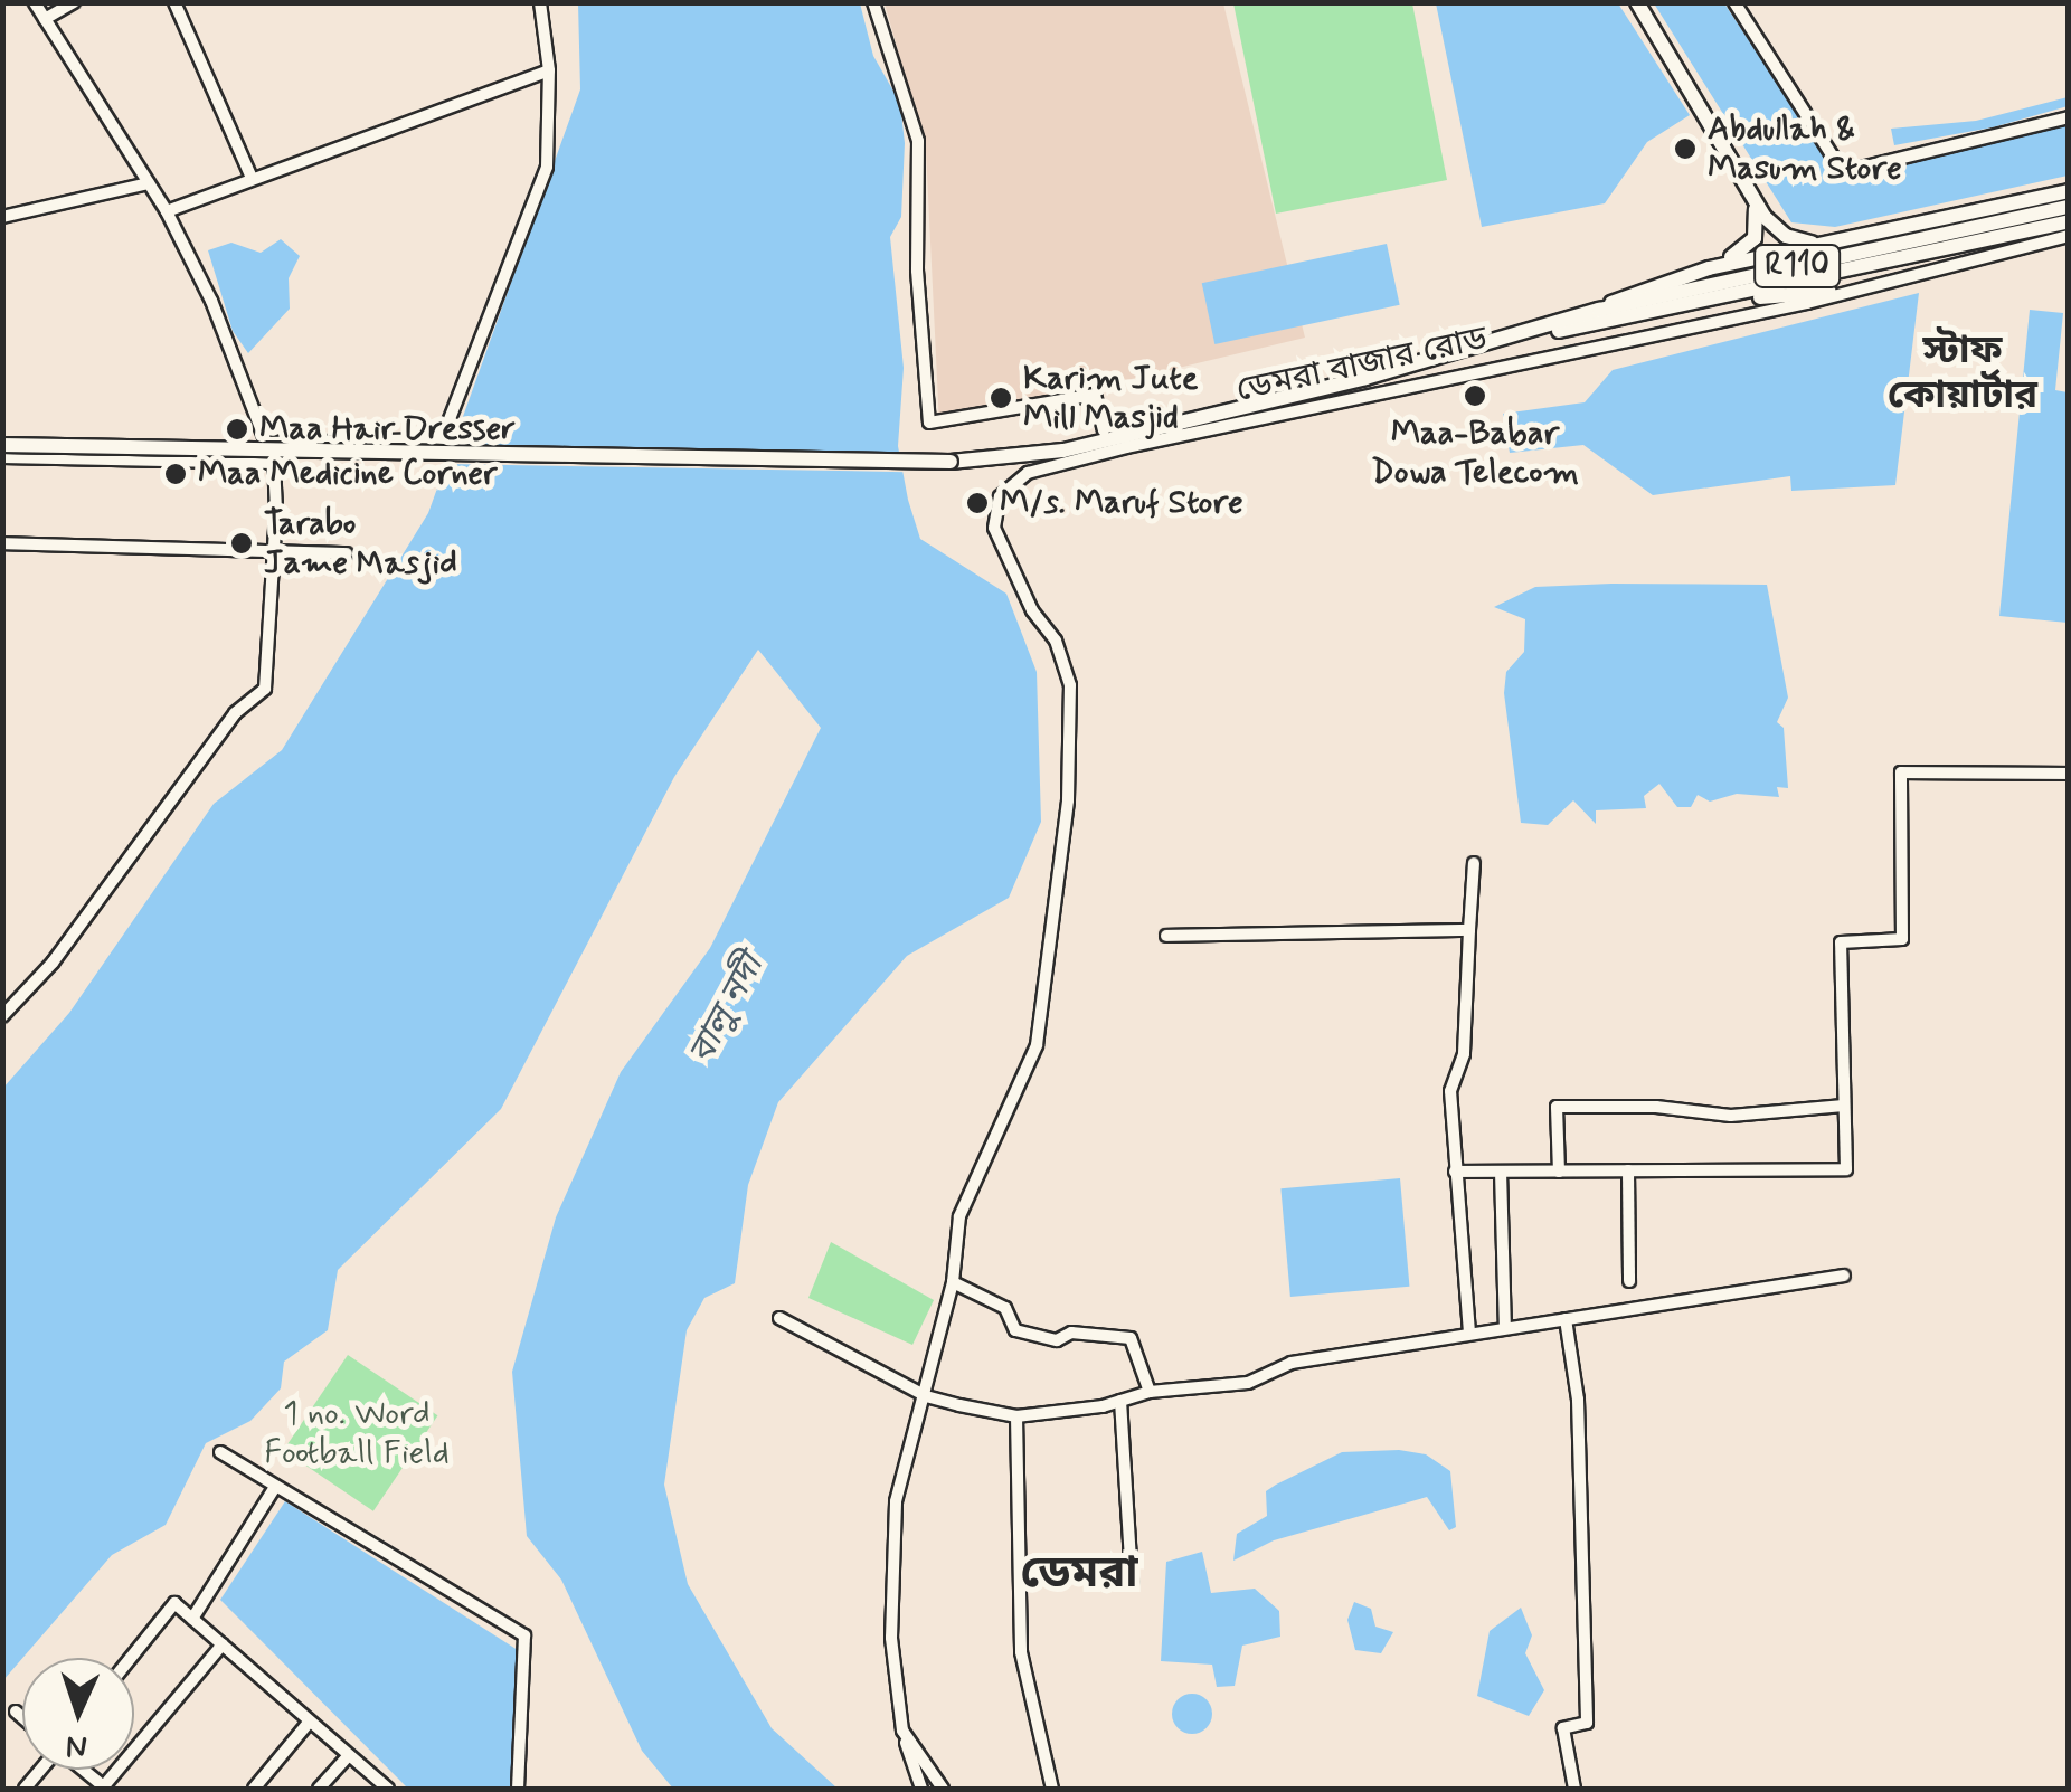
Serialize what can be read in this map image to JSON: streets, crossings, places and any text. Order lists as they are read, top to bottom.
{
  "streets": {
    "main road": ["R110"],
    "street": ["ডেমরা বাজার রোড"]
  },
  "districts": ["স্টাফ কোয়ার্টার", "ডেমরা"],
  "water": ["বালু নদী"],
  "parks": ["1 no. Word Football Field"],
  "places": [
    "Abdullah & Masum Store",
    "Maa-Babar Dowa Telecom",
    "Karim Jute Mill Masjid",
    "Maa Hair Dresser",
    "Maa Medicine Corner",
    "M/s. Maruf Store",
    "Tarabo Jame Masjid"
  ],
  "north": "bottom"
}
